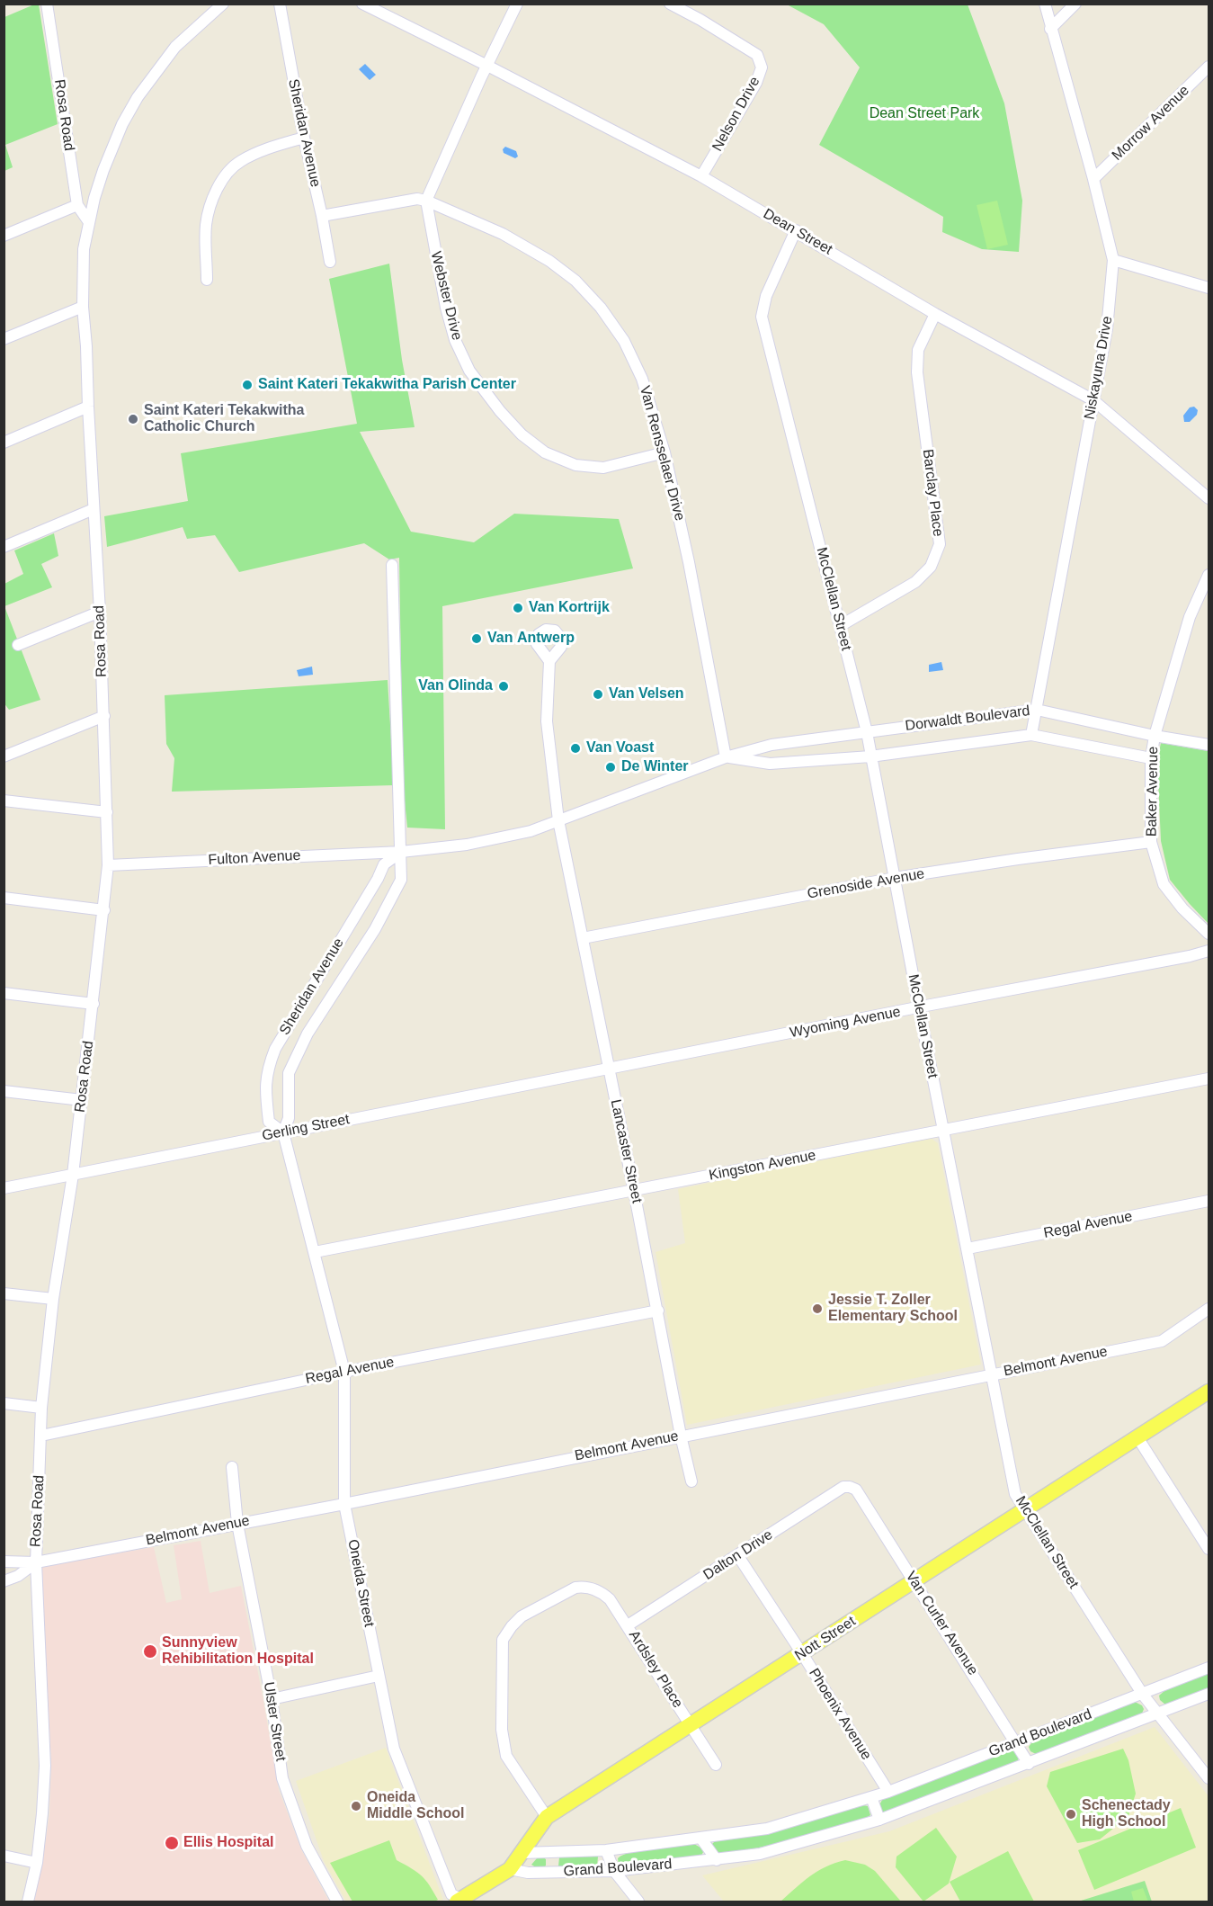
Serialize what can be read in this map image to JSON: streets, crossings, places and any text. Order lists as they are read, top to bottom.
{
  "streets": {
    "main road": ["Nott Street"],
    "street": [
      "Nelson Drive",
      "Rosa Road",
      "Morrow Avenue",
      "Sheridan Avenue",
      "Dean Street",
      "Webster Drive",
      "Niskayuna Drive",
      "Van Rensselaer Drive",
      "Barclay Place",
      "McClellan Street",
      "Dorwaldt Boulevard",
      "Baker Avenue",
      "Fulton Avenue",
      "Grenoside Avenue",
      "Wyoming Avenue",
      "Gerling Street",
      "Lancaster Street",
      "Kingston Avenue",
      "Regal Avenue",
      "Belmont Avenue",
      "Dalton Drive",
      "Oneida Street",
      "Van Curler Avenue",
      "Ardsley Place",
      "Phoenix Avenue",
      "Ulster Street",
      "Grand Boulevard"
    ]
  },
  "crossings": [
    ["Nelson Drive", "Dean Street"],
    ["Rosa Road", "Fulton Avenue"],
    ["Rosa Road", "Gerling Street"],
    ["Rosa Road", "Regal Avenue"],
    ["Rosa Road", "Belmont Avenue"],
    ["Morrow Avenue", "Niskayuna Drive"],
    ["Sheridan Avenue", "Van Rensselaer Drive"],
    ["Sheridan Avenue", "Dorwaldt Boulevard"],
    ["Sheridan Avenue", "Fulton Avenue"],
    ["Sheridan Avenue", "Gerling Street"],
    ["Sheridan Avenue", "Kingston Avenue"],
    ["Sheridan Avenue", "Oneida Street"],
    ["Dean Street", "Niskayuna Drive"],
    ["Dean Street", "Barclay Place"],
    ["Dean Street", "McClellan Street"],
    ["Webster Drive", "Van Rensselaer Drive"],
    ["Niskayuna Drive", "Dorwaldt Boulevard"],
    ["Van Rensselaer Drive", "Dorwaldt Boulevard"],
    ["Barclay Place", "McClellan Street"],
    ["McClellan Street", "Dorwaldt Boulevard"],
    ["McClellan Street", "Grenoside Avenue"],
    ["McClellan Street", "Wyoming Avenue"],
    ["McClellan Street", "Kingston Avenue"],
    ["McClellan Street", "Regal Avenue"],
    ["McClellan Street", "Belmont Avenue"],
    ["McClellan Street", "Nott Street"],
    ["McClellan Street", "Grand Boulevard"],
    ["Dorwaldt Boulevard", "Baker Avenue"],
    ["Dorwaldt Boulevard", "Fulton Avenue"],
    ["Dorwaldt Boulevard", "Lancaster Street"],
    ["Baker Avenue", "Grenoside Avenue"],
    ["Grenoside Avenue", "Lancaster Street"],
    ["Wyoming Avenue", "Gerling Street"],
    ["Wyoming Avenue", "Lancaster Street"],
    ["Gerling Street", "Lancaster Street"],
    ["Lancaster Street", "Kingston Avenue"],
    ["Lancaster Street", "Regal Avenue"],
    ["Lancaster Street", "Belmont Avenue"],
    ["Kingston Avenue", "Oneida Street"],
    ["Regal Avenue", "Oneida Street"],
    ["Belmont Avenue", "Oneida Street"],
    ["Belmont Avenue", "Ulster Street"],
    ["Dalton Drive", "Van Curler Avenue"],
    ["Dalton Drive", "Ardsley Place"],
    ["Dalton Drive", "Phoenix Avenue"],
    ["Oneida Street", "Nott Street"],
    ["Van Curler Avenue", "Nott Street"],
    ["Van Curler Avenue", "Grand Boulevard"],
    ["Nott Street", "Ardsley Place"],
    ["Nott Street", "Phoenix Avenue"],
    ["Nott Street", "Grand Boulevard"],
    ["Phoenix Avenue", "Grand Boulevard"]
  ],
  "parks": ["Dean Street Park"],
  "places": [
    "Saint Kateri Tekakwitha Parish Center",
    "Saint Kateri Tekakwitha Catholic Church",
    "Van Kortrijk",
    "Van Antwerp",
    "Van Olinda",
    "Van Velsen",
    "Van Voast",
    "De Winter",
    "Jessie T. Zoller Elementary School",
    "Sunnyview Rehibilitation Hospital",
    "Oneida Middle School",
    "Schenectady High School",
    "Ellis Hospital"
  ]
}
